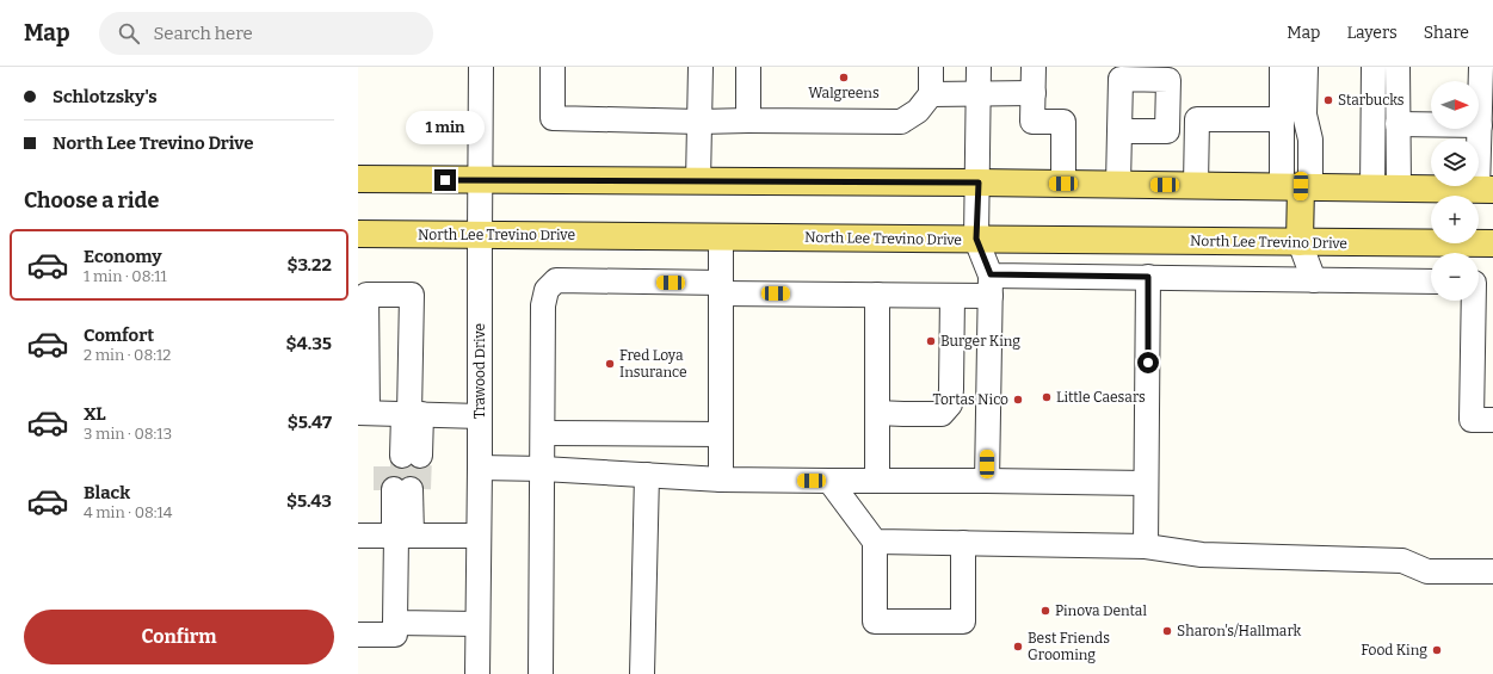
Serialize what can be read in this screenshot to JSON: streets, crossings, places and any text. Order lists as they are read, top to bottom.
{
  "streets": {
    "main road": ["North Lee Trevino Drive"],
    "street": ["Trawood Drive"]
  },
  "crossings": [
    ["North Lee Trevino Drive", "Trawood Drive"]
  ],
  "places": [
    "Walgreens",
    "Starbucks",
    "Burger King",
    "Fred Loya Insurance",
    "Little Caesars",
    "Tortas Nico",
    "Pinova Dental",
    "Sharon's/Hallmark",
    "Best Friends Grooming",
    "Food King"
  ],
  "north": "right",
  "page": {
    "header": "Map",
    "search": "Search here",
    "nav": ["Map", "Layers", "Share"],
    "banner": ["Schlotzsky's", "North Lee Trevino Drive"],
    "map_buttons": ["+", "−"],
    "bubble": "1 min",
    "heading": "Choose a ride",
    "list": [
      {
        "name": "Economy",
        "note": "1 min · 08:11",
        "value": "$3.22"
      },
      {
        "name": "Comfort",
        "note": "2 min · 08:12",
        "value": "$4.35"
      },
      {
        "name": "XL",
        "note": "3 min · 08:13",
        "value": "$5.47"
      },
      {
        "name": "Black",
        "note": "4 min · 08:14",
        "value": "$5.43"
      }
    ],
    "buttons": "Confirm"
  }
}
